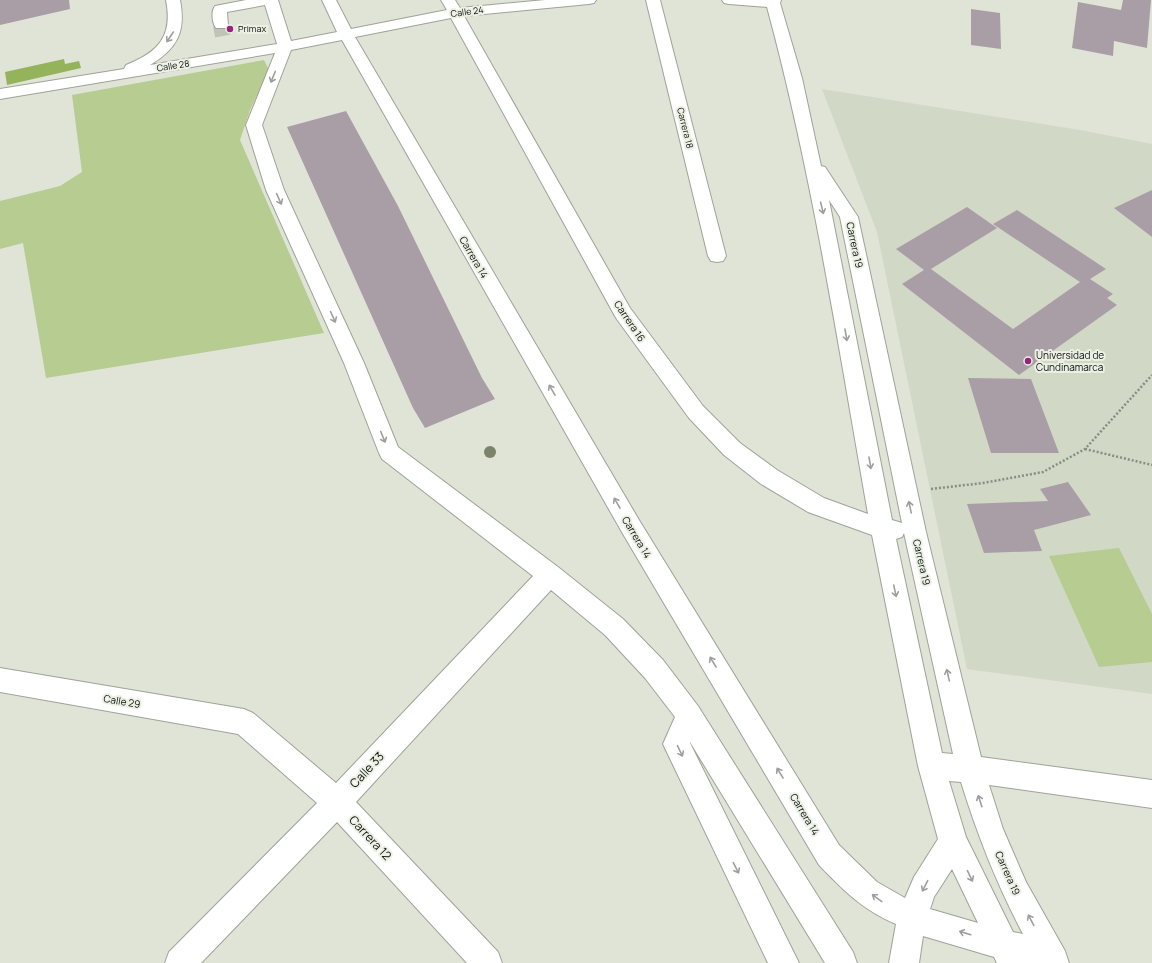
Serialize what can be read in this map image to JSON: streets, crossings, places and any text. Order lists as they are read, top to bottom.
{
  "streets": {
    "street": [
      "Calle 24",
      "Calle 28",
      "Carrera 18",
      "Carrera 19",
      "Carrera 14",
      "Carrera 16",
      "Calle 29",
      "Calle 33",
      "Carrera 12"
    ]
  },
  "crossings": [
    ["Calle 24", "Calle 28"],
    ["Calle 24", "Carrera 14"],
    ["Calle 24", "Carrera 16"],
    ["Calle 28", "Carrera 14"],
    ["Carrera 19", "Carrera 14"],
    ["Carrera 19", "Carrera 16"],
    ["Calle 29", "Carrera 12"],
    ["Calle 33", "Carrera 12"]
  ],
  "places": ["Primax", "Universidad de Cundinamarca"]
}
